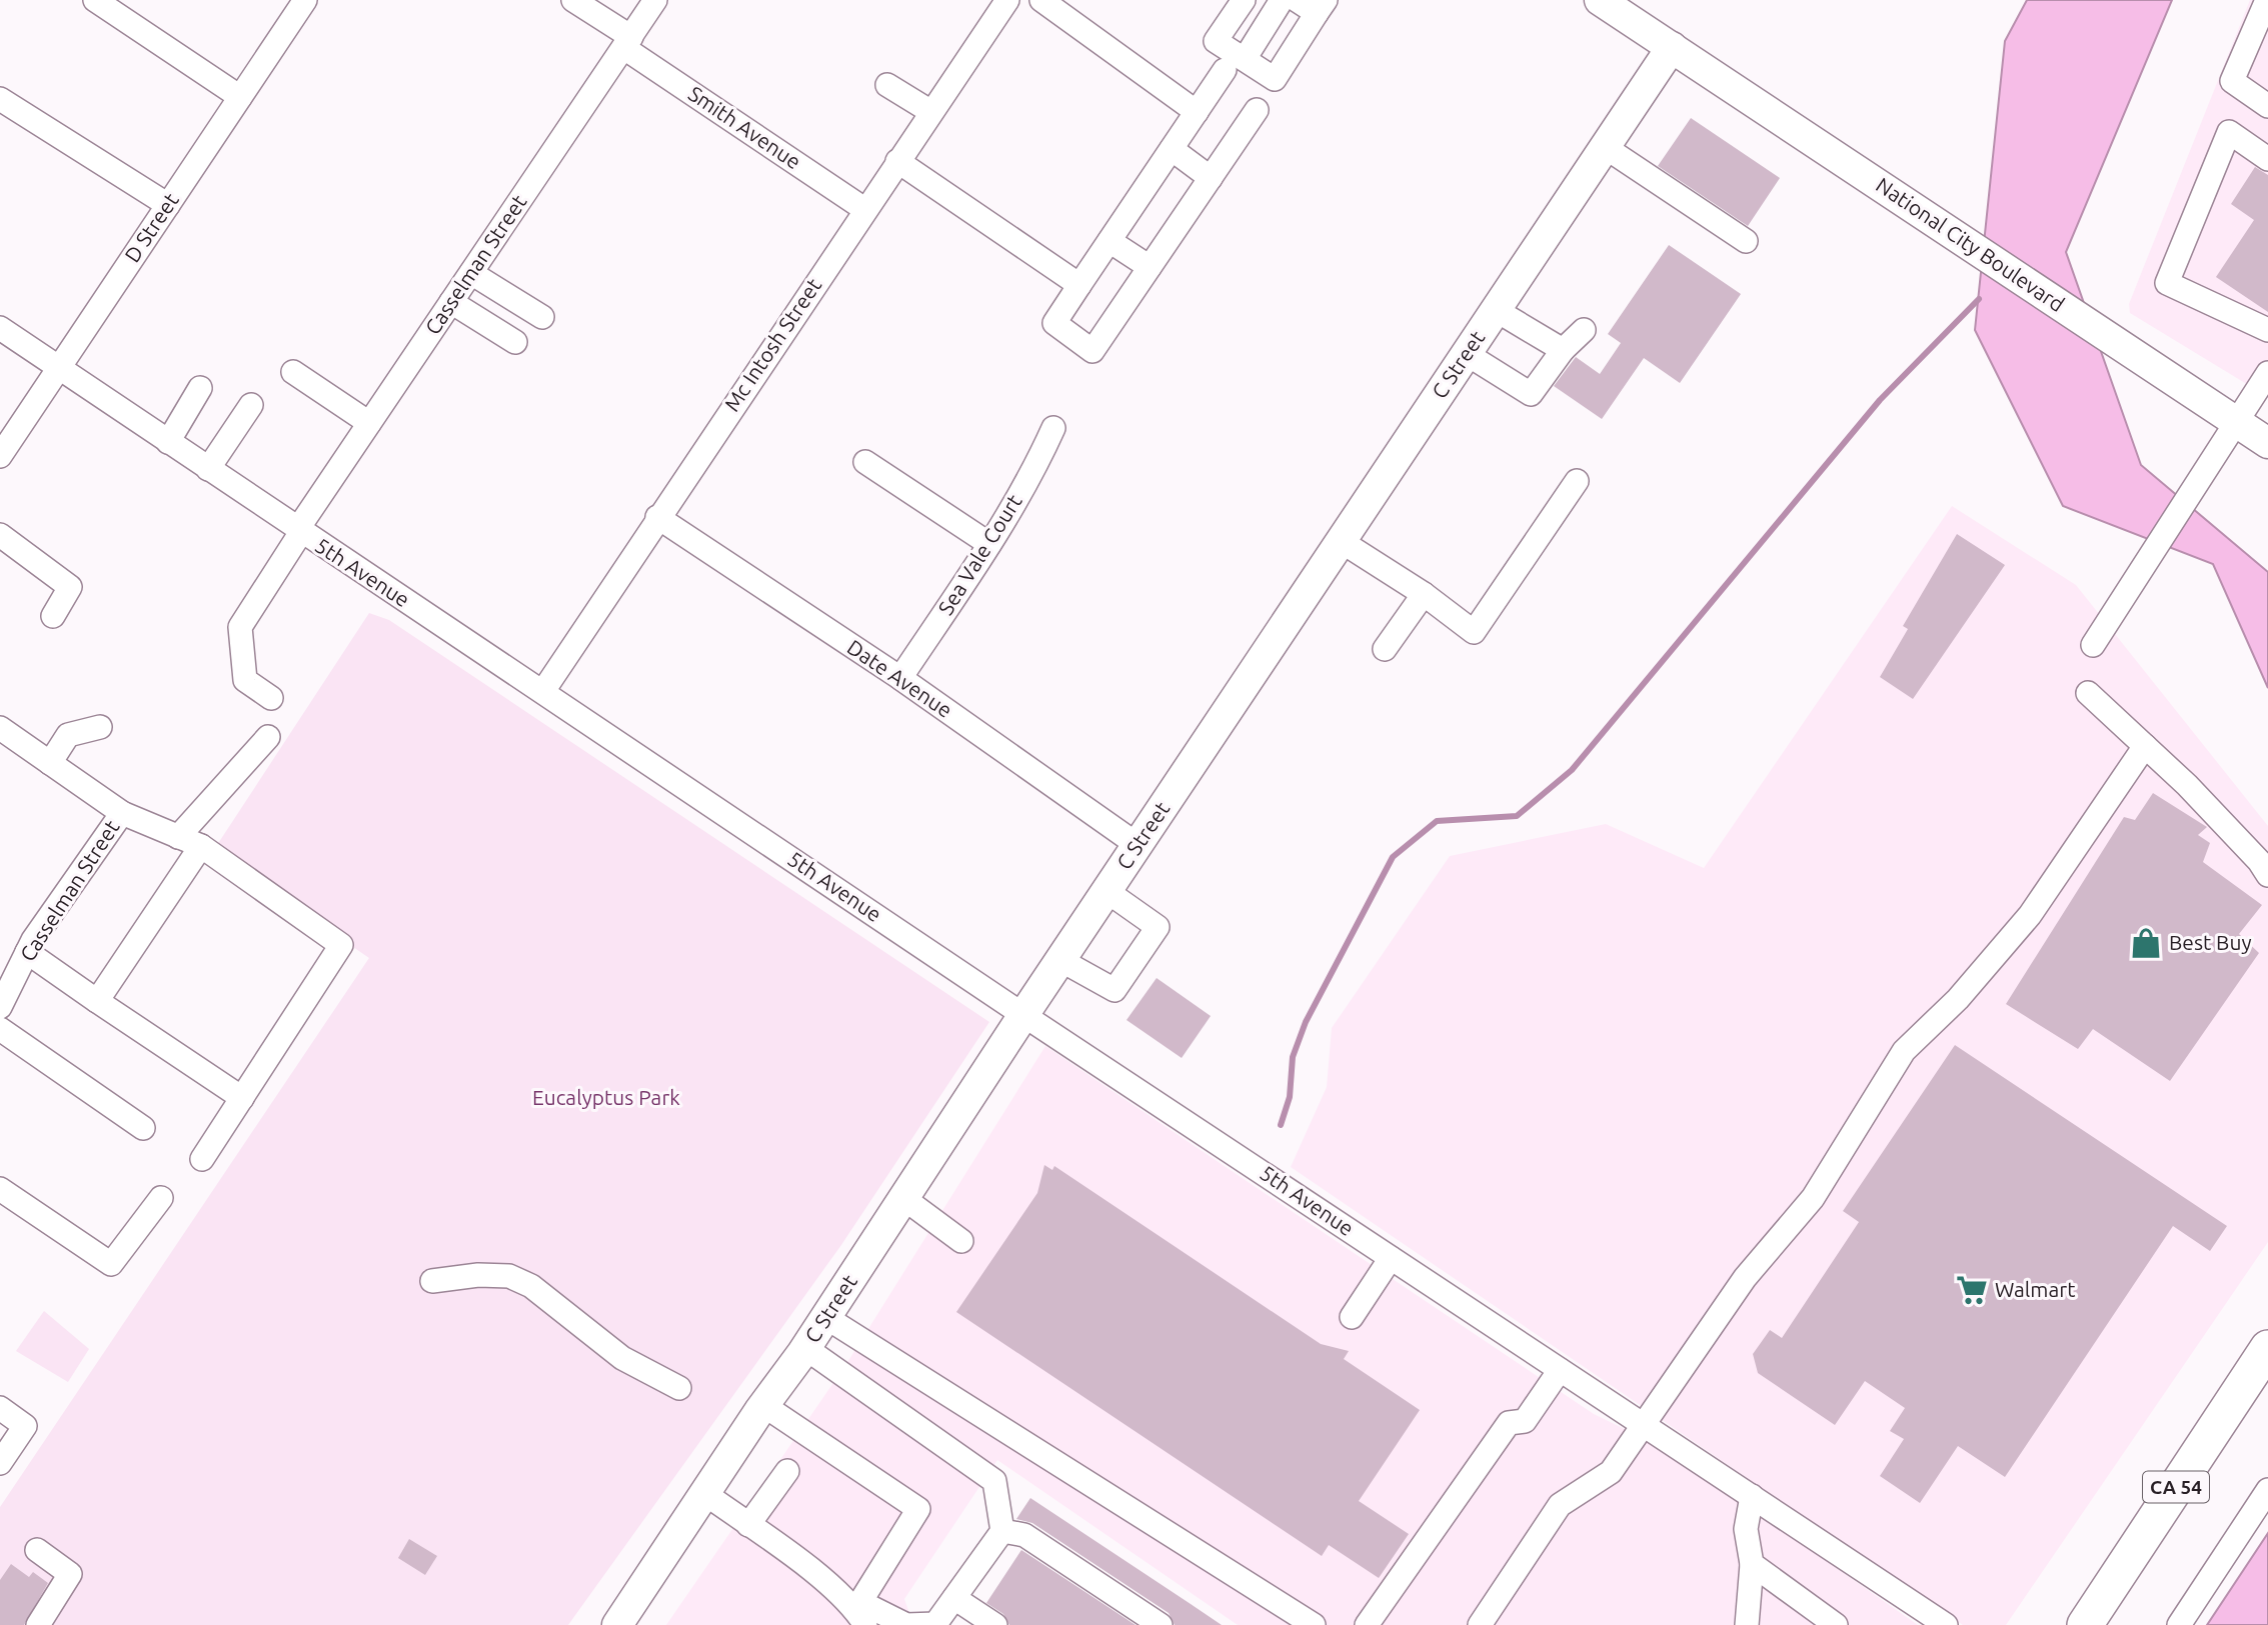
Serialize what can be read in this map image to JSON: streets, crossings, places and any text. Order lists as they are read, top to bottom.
{
  "streets": {
    "highway": ["CA 54"],
    "main road": ["National City Boulevard", "C Street"],
    "street": [
      "Smith Avenue",
      "D Street",
      "Casselman Street",
      "Mc Intosh Street",
      "Sea Vale Court",
      "5th Avenue",
      "Date Avenue"
    ]
  },
  "crossings": [
    ["Smith Avenue", "Casselman Street"],
    ["Smith Avenue", "Mc Intosh Street"],
    ["D Street", "5th Avenue"],
    ["National City Boulevard", "C Street"],
    ["Casselman Street", "5th Avenue"],
    ["Mc Intosh Street", "5th Avenue"],
    ["Mc Intosh Street", "Date Avenue"],
    ["C Street", "5th Avenue"],
    ["C Street", "Date Avenue"],
    ["Sea Vale Court", "Date Avenue"]
  ],
  "parks": ["Eucalyptus Park"],
  "places": {
    "shop": ["Best Buy"],
    "supermarket": ["Walmart"]
  }
}
